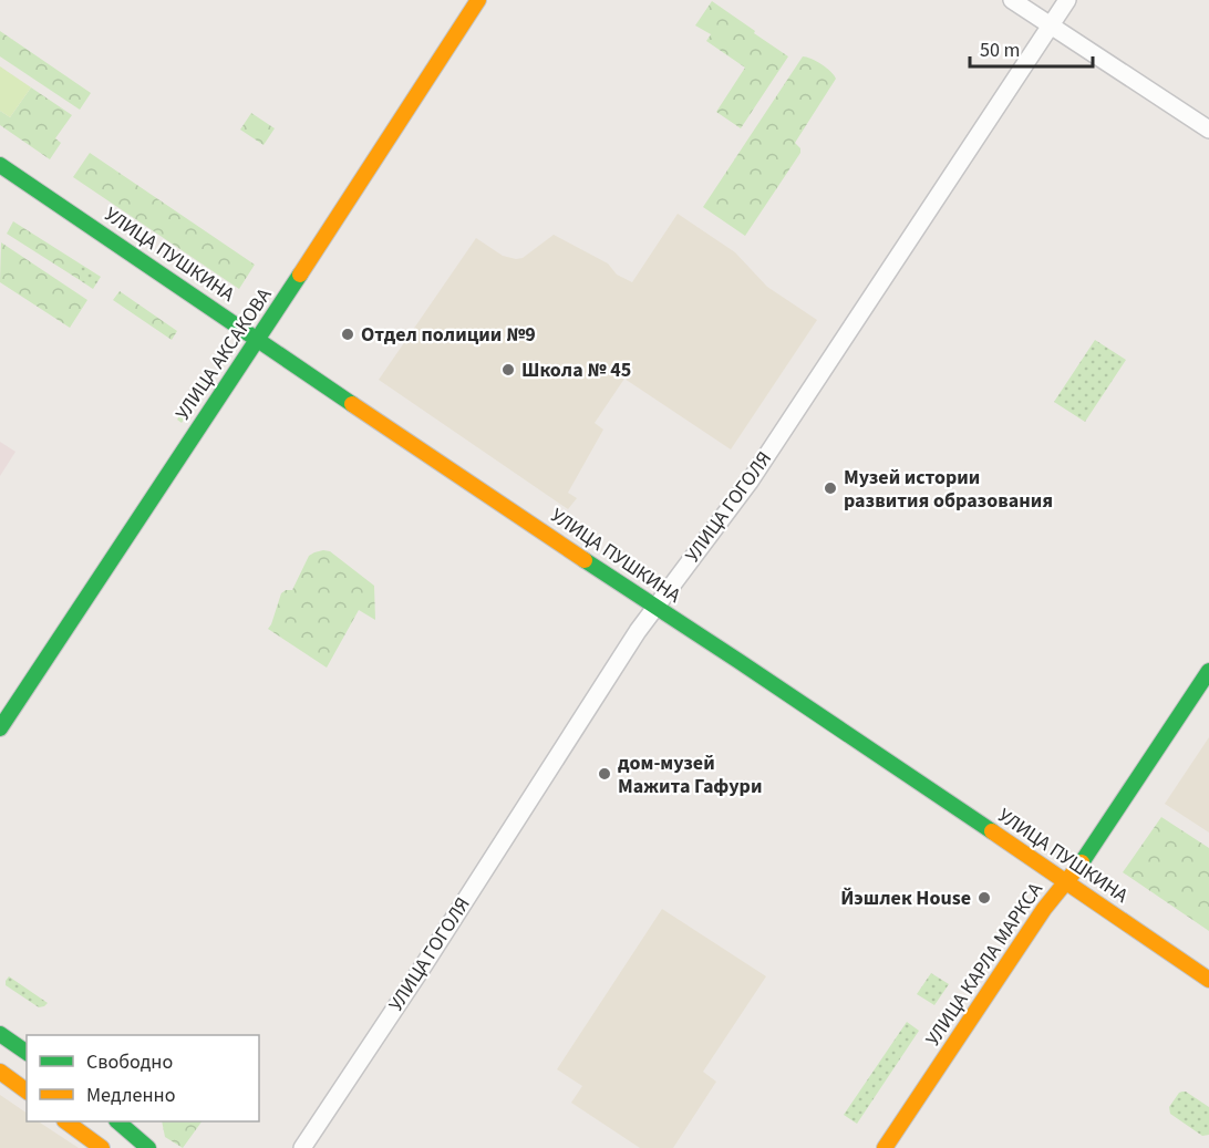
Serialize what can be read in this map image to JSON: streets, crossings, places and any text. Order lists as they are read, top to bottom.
{
  "streets": {
    "main road": ["УЛИЦА ПУШКИНА", "УЛИЦА АКСАКОВА", "УЛИЦА КАРЛА МАРКСА"],
    "street": ["УЛИЦА ГОГОЛЯ"]
  },
  "crossings": [
    ["УЛИЦА ПУШКИНА", "УЛИЦА АКСАКОВА"],
    ["УЛИЦА ПУШКИНА", "УЛИЦА ГОГОЛЯ"],
    ["УЛИЦА ПУШКИНА", "УЛИЦА КАРЛА МАРКСА"]
  ],
  "places": [
    "Отдел полиции №9",
    "Школа № 45",
    "Музей истории развития образования",
    "дом-музей Мажита Гафури",
    "Йэшлек House"
  ],
  "legend": ["Свободно", "Медленно"],
  "scale_bar": "50 m"
}
